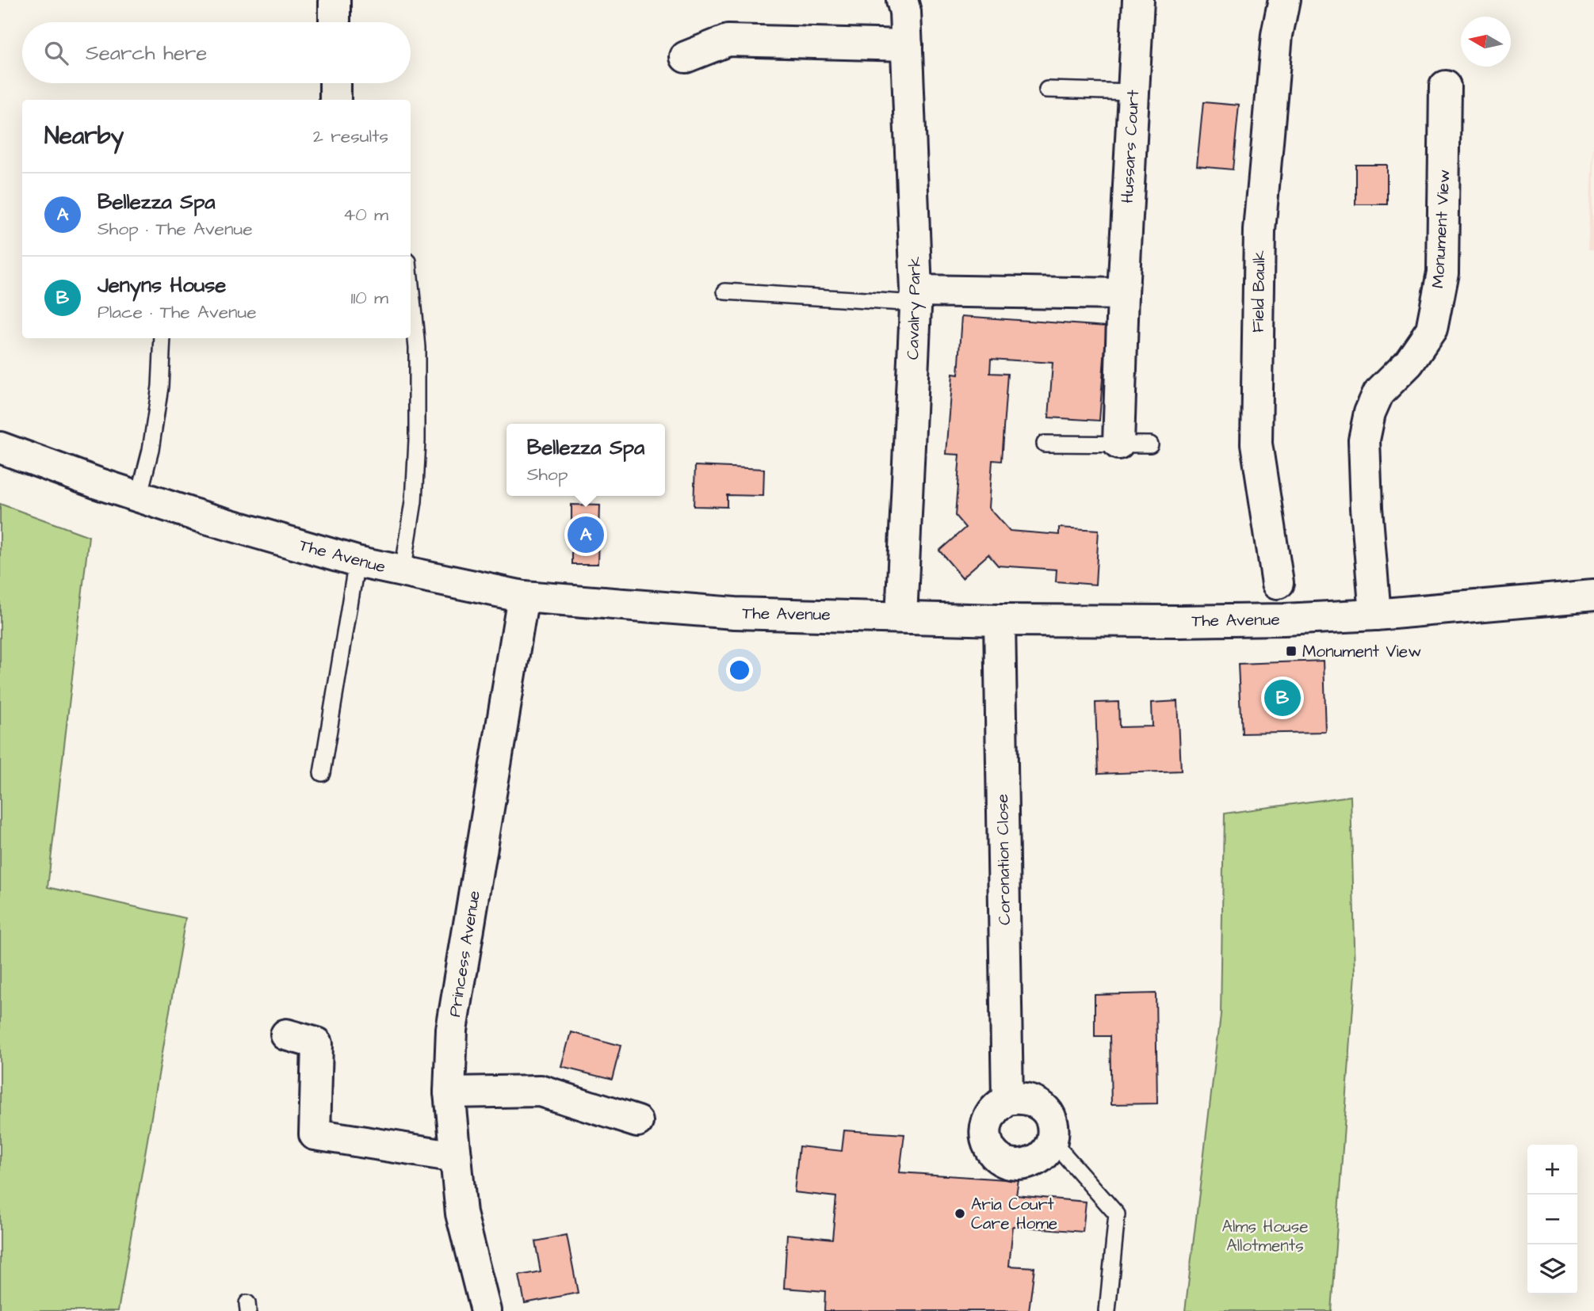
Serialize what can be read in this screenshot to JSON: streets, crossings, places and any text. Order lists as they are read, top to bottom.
{
  "streets": {
    "street": [
      "Hussars Court",
      "Monument View",
      "Field Baulk",
      "Cavalry Park",
      "The Avenue",
      "Coronation Close",
      "Princess Avenue"
    ]
  },
  "crossings": [
    ["Monument View", "The Avenue"],
    ["Cavalry Park", "The Avenue"],
    ["The Avenue", "Coronation Close"],
    ["The Avenue", "Princess Avenue"]
  ],
  "parks": ["Alms House Allotments"],
  "places": {
    "transit": ["Monument View"],
    "other": ["Aria Court Care Home"]
  },
  "north": "left",
  "page": {
    "search": "Search here",
    "heading": ["Nearby", "2 results"],
    "list": [
      {
        "mark": "A",
        "name": "Bellezza Spa",
        "note": "Shop · The Avenue",
        "value": "40 m"
      },
      {
        "mark": "B",
        "name": "Jenyns House",
        "note": "Place · The Avenue",
        "value": "110 m"
      }
    ],
    "popup": ["Bellezza Spa", "Shop"],
    "pins": ["A", "B"],
    "map_buttons": ["+", "−"]
  }
}
